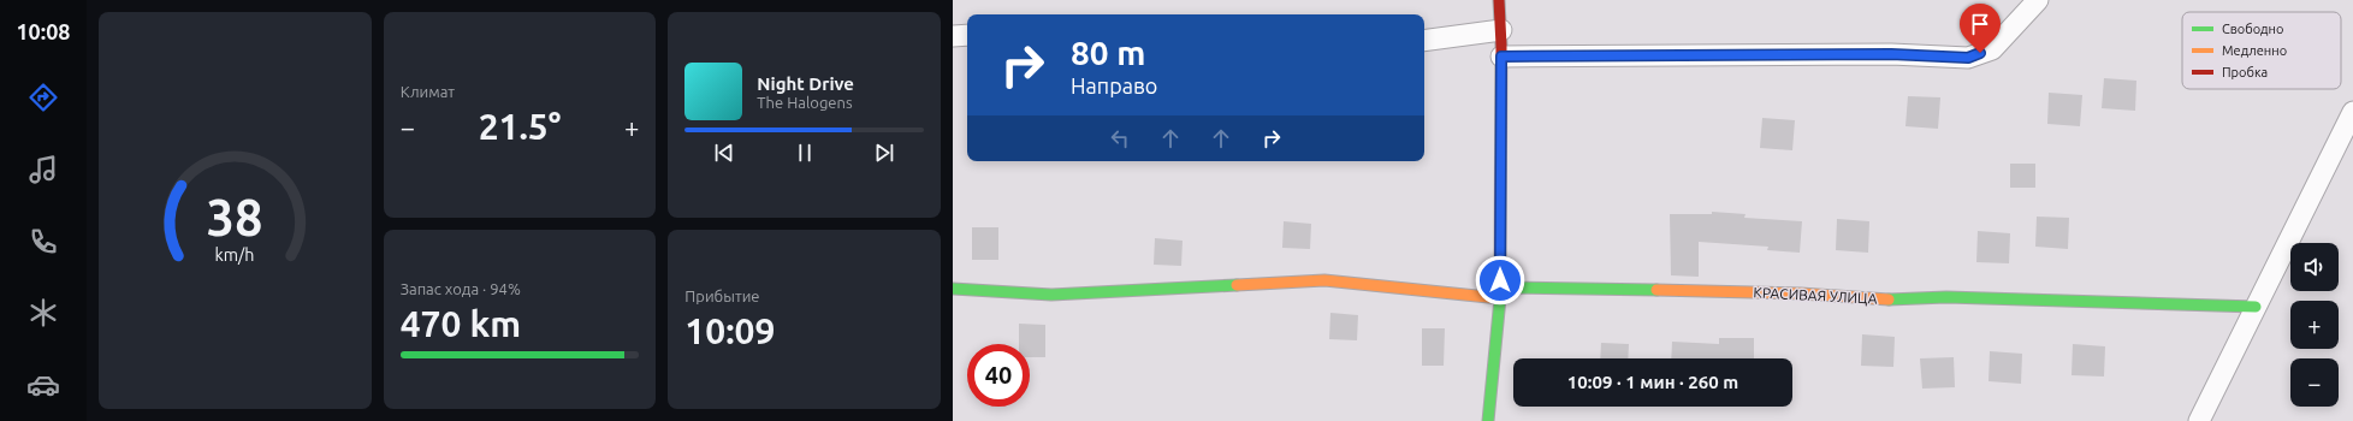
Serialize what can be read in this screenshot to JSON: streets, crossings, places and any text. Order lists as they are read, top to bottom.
{
  "streets": {
    "street": ["КРАСИВАЯ УЛИЦА"]
  },
  "legend": ["Свободно", "Медленно", "Пробка"],
  "page": {
    "tabs": "10:08",
    "tile": [
      "Климат",
      ["Запас хода · 94%", "470 km"],
      ["Прибытие", "10:09"]
    ],
    "turn": ["80 m", "Направо"],
    "song": ["Night Drive", "The Halogens"],
    "heat": ["−", "21.5°", "+"],
    "map_buttons": ["+", "−"],
    "limit": "40",
    "trip": "10:09 · 1 мин · 260 m",
    "gauge": ["38", "km/h"]
  }
}
